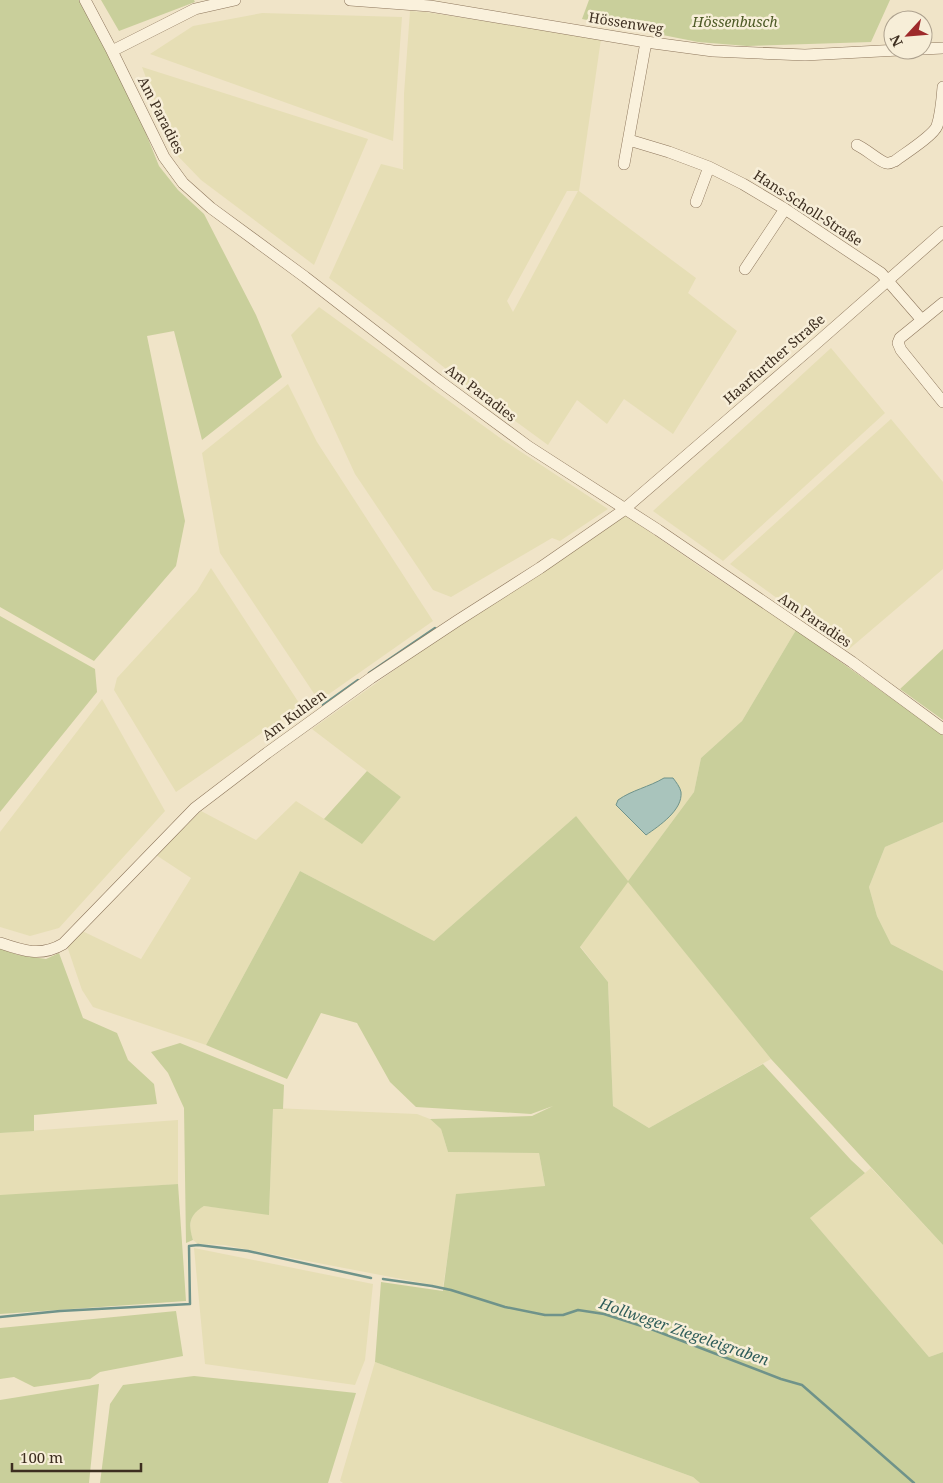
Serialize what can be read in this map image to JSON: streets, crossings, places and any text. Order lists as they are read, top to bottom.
{
  "streets": {
    "street": [
      "Hössenweg",
      "Am Paradies",
      "Hans-Scholl-Straße",
      "Haarfurther Straße",
      "Am Kuhlen"
    ]
  },
  "crossings": [
    ["Am Paradies", "Haarfurther Straße"],
    ["Am Paradies", "Am Kuhlen"],
    ["Hans-Scholl-Straße", "Haarfurther Straße"],
    ["Haarfurther Straße", "Am Kuhlen"]
  ],
  "water": ["Hollweger Ziegeleigraben"],
  "parks": ["Hössenbusch"],
  "scale_bar": "100 m",
  "north": "bottom left"
}
